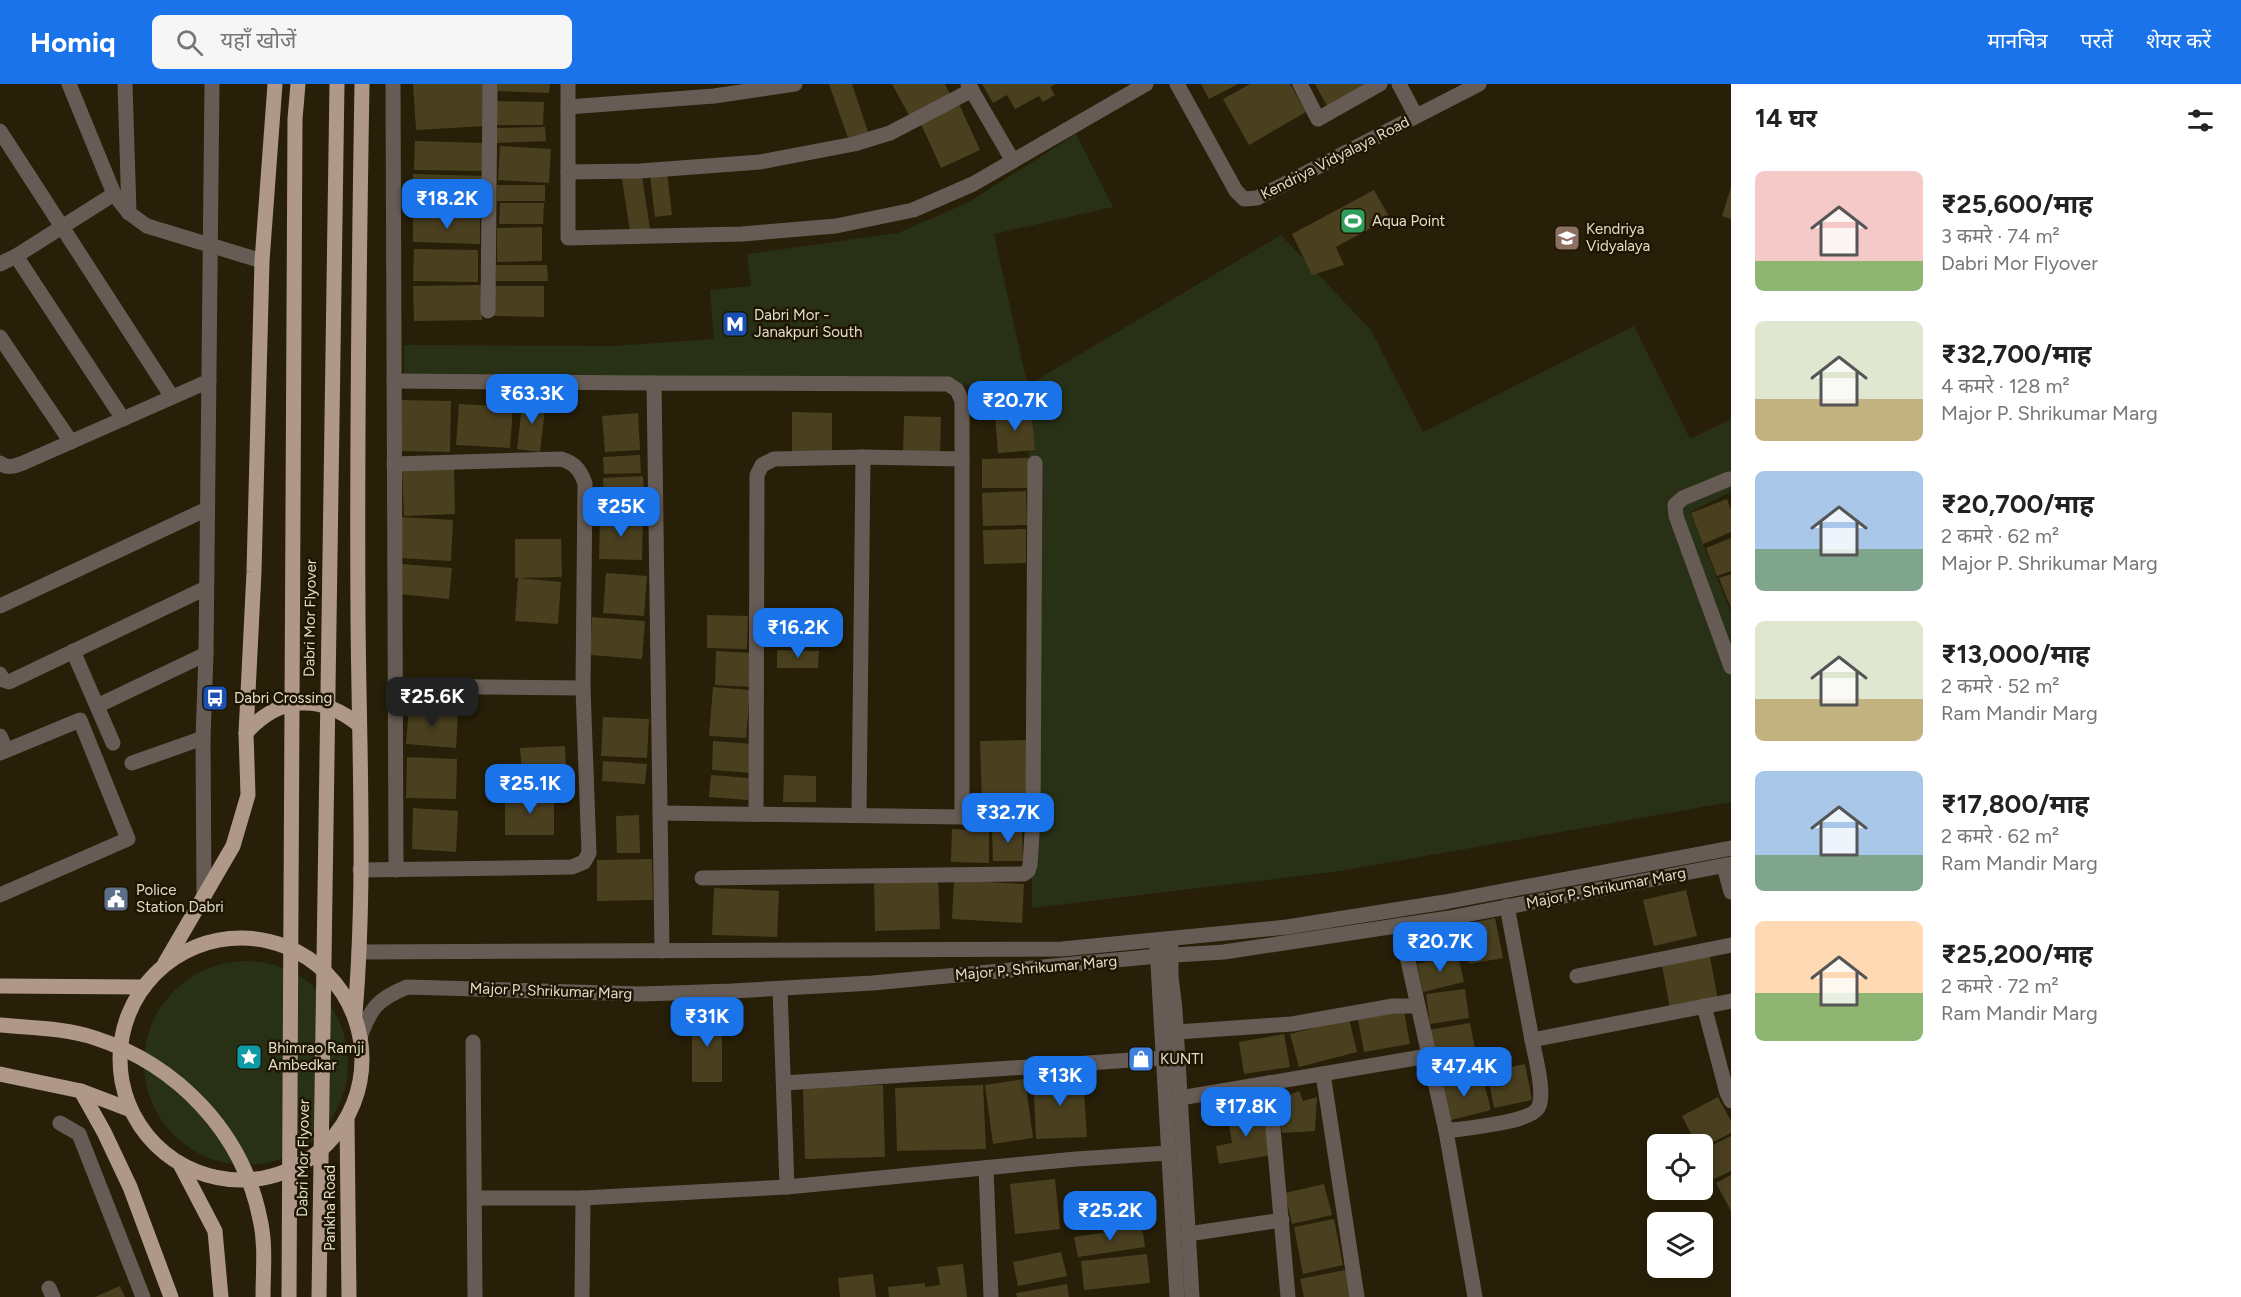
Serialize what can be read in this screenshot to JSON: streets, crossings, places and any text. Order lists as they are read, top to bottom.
{
  "streets": {
    "main road": ["Dabri Mor Flyover", "Pankha Road"],
    "street": ["Kendriya Vidyalaya Road", "Major P. Shrikumar Marg"]
  },
  "places": {
    "sports": ["Aqua Point"],
    "school or university": ["Kendriya Vidyalaya"],
    "metro station": ["Dabri Mor - Janakpuri South"],
    "bus stop": ["Dabri Crossing"],
    "public building": ["Police Station Dabri"],
    "place": ["Bhimrao Ramji Ambedkar"],
    "shop": ["KUNTI"]
  },
  "page": {
    "header": "Homiq",
    "search": "यहाँ खोजें",
    "nav": ["मानचित्र", "परतें", "शेयर करें"],
    "heading": "14 घर",
    "list": [
      {
        "name": "₹25,600/माह",
        "note": "3 कमरे · 74 m² · Dabri Mor Flyover"
      },
      {
        "name": "₹32,700/माह",
        "note": "4 कमरे · 128 m² · Major P. Shrikumar Marg"
      },
      {
        "name": "₹20,700/माह",
        "note": "2 कमरे · 62 m² · Major P. Shrikumar Marg"
      },
      {
        "name": "₹13,000/माह",
        "note": "2 कमरे · 52 m² · Ram Mandir Marg"
      },
      {
        "name": "₹17,800/माह",
        "note": "2 कमरे · 62 m² · Ram Mandir Marg"
      },
      {
        "name": "₹25,200/माह",
        "note": "2 कमरे · 72 m² · Ram Mandir Marg"
      }
    ],
    "price": [
      "₹18.2K",
      "₹63.3K",
      "₹20.7K",
      "₹25K",
      "₹16.2K",
      "₹25.6K",
      "₹25.1K",
      "₹32.7K",
      "₹20.7K",
      "₹31K",
      "₹47.4K",
      "₹13K",
      "₹17.8K",
      "₹25.2K"
    ]
  }
}
